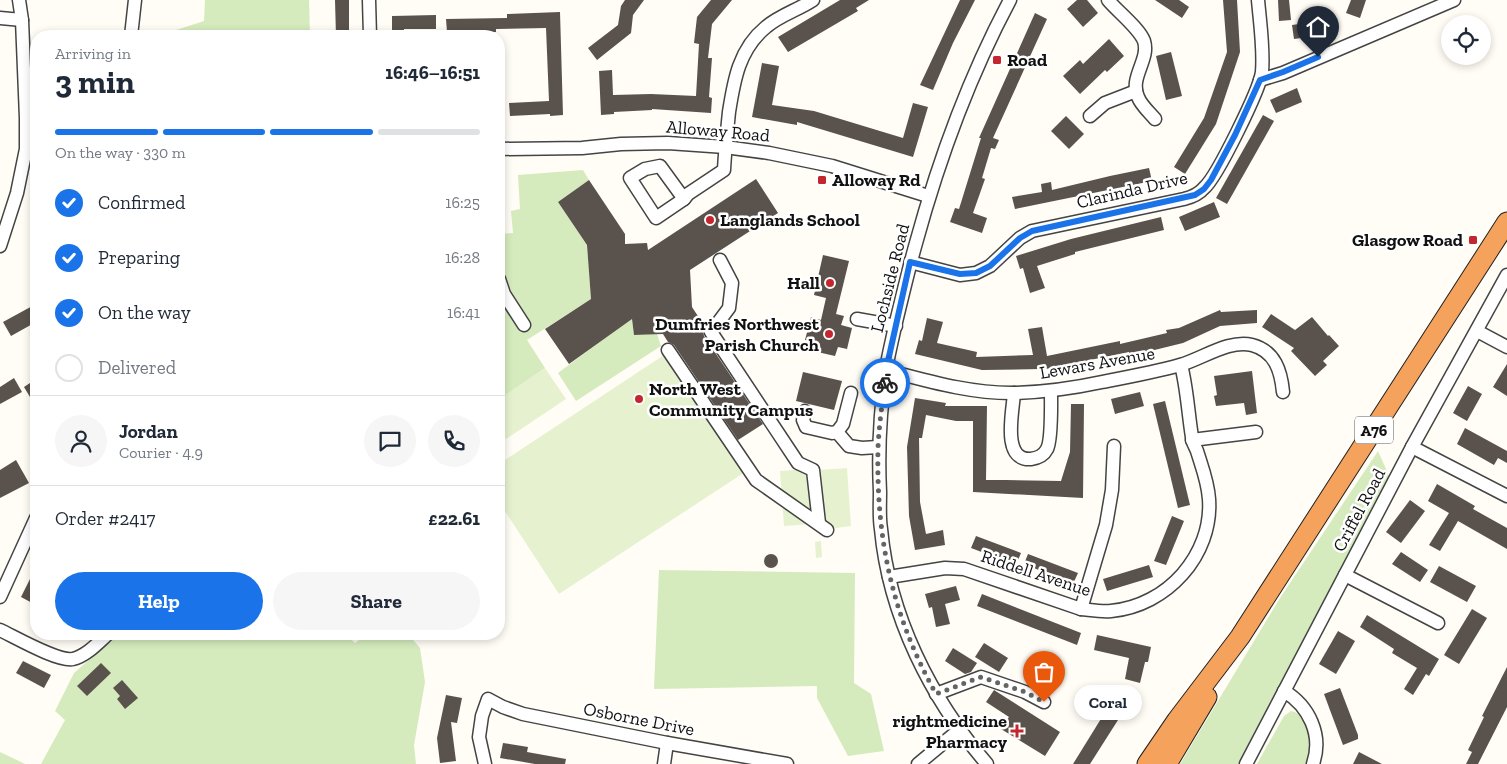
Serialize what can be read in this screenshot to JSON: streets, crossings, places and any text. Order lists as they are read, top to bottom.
{
  "streets": {
    "highway": ["A76"],
    "street": [
      "Alloway Road",
      "Clarinda Drive",
      "Lochside Road",
      "Lewars Avenue",
      "Criffel Road",
      "Riddell Avenue",
      "Osborne Drive"
    ]
  },
  "crossings": [
    ["Alloway Road", "Lochside Road"],
    ["Clarinda Drive", "Lochside Road"],
    ["Lochside Road", "Lewars Avenue"],
    ["Lochside Road", "Riddell Avenue"],
    ["Lewars Avenue", "Riddell Avenue"]
  ],
  "places": {
    "transit": ["Road", "Alloway Rd", "Glasgow Road"],
    "other": [
      "Langlands School",
      "Hall",
      "Dumfries Northwest Parish Church",
      "North West Community Campus",
      "Coral"
    ],
    "health": ["rightmedicine Pharmacy"]
  },
  "page": {
    "heading": ["3 min", "Arriving in", "16:46–16:51"],
    "panel": [
      "Jordan",
      "Courier · 4.9",
      "Order #2417",
      "£22.61"
    ],
    "bar": "On the way · 330 m",
    "list": [
      ["Confirmed", "16:25"],
      ["Preparing", "16:28"],
      ["On the way", "16:41"],
      "Delivered"
    ],
    "buttons": ["Help", "Share"],
    "bubble": "Coral"
  }
}
